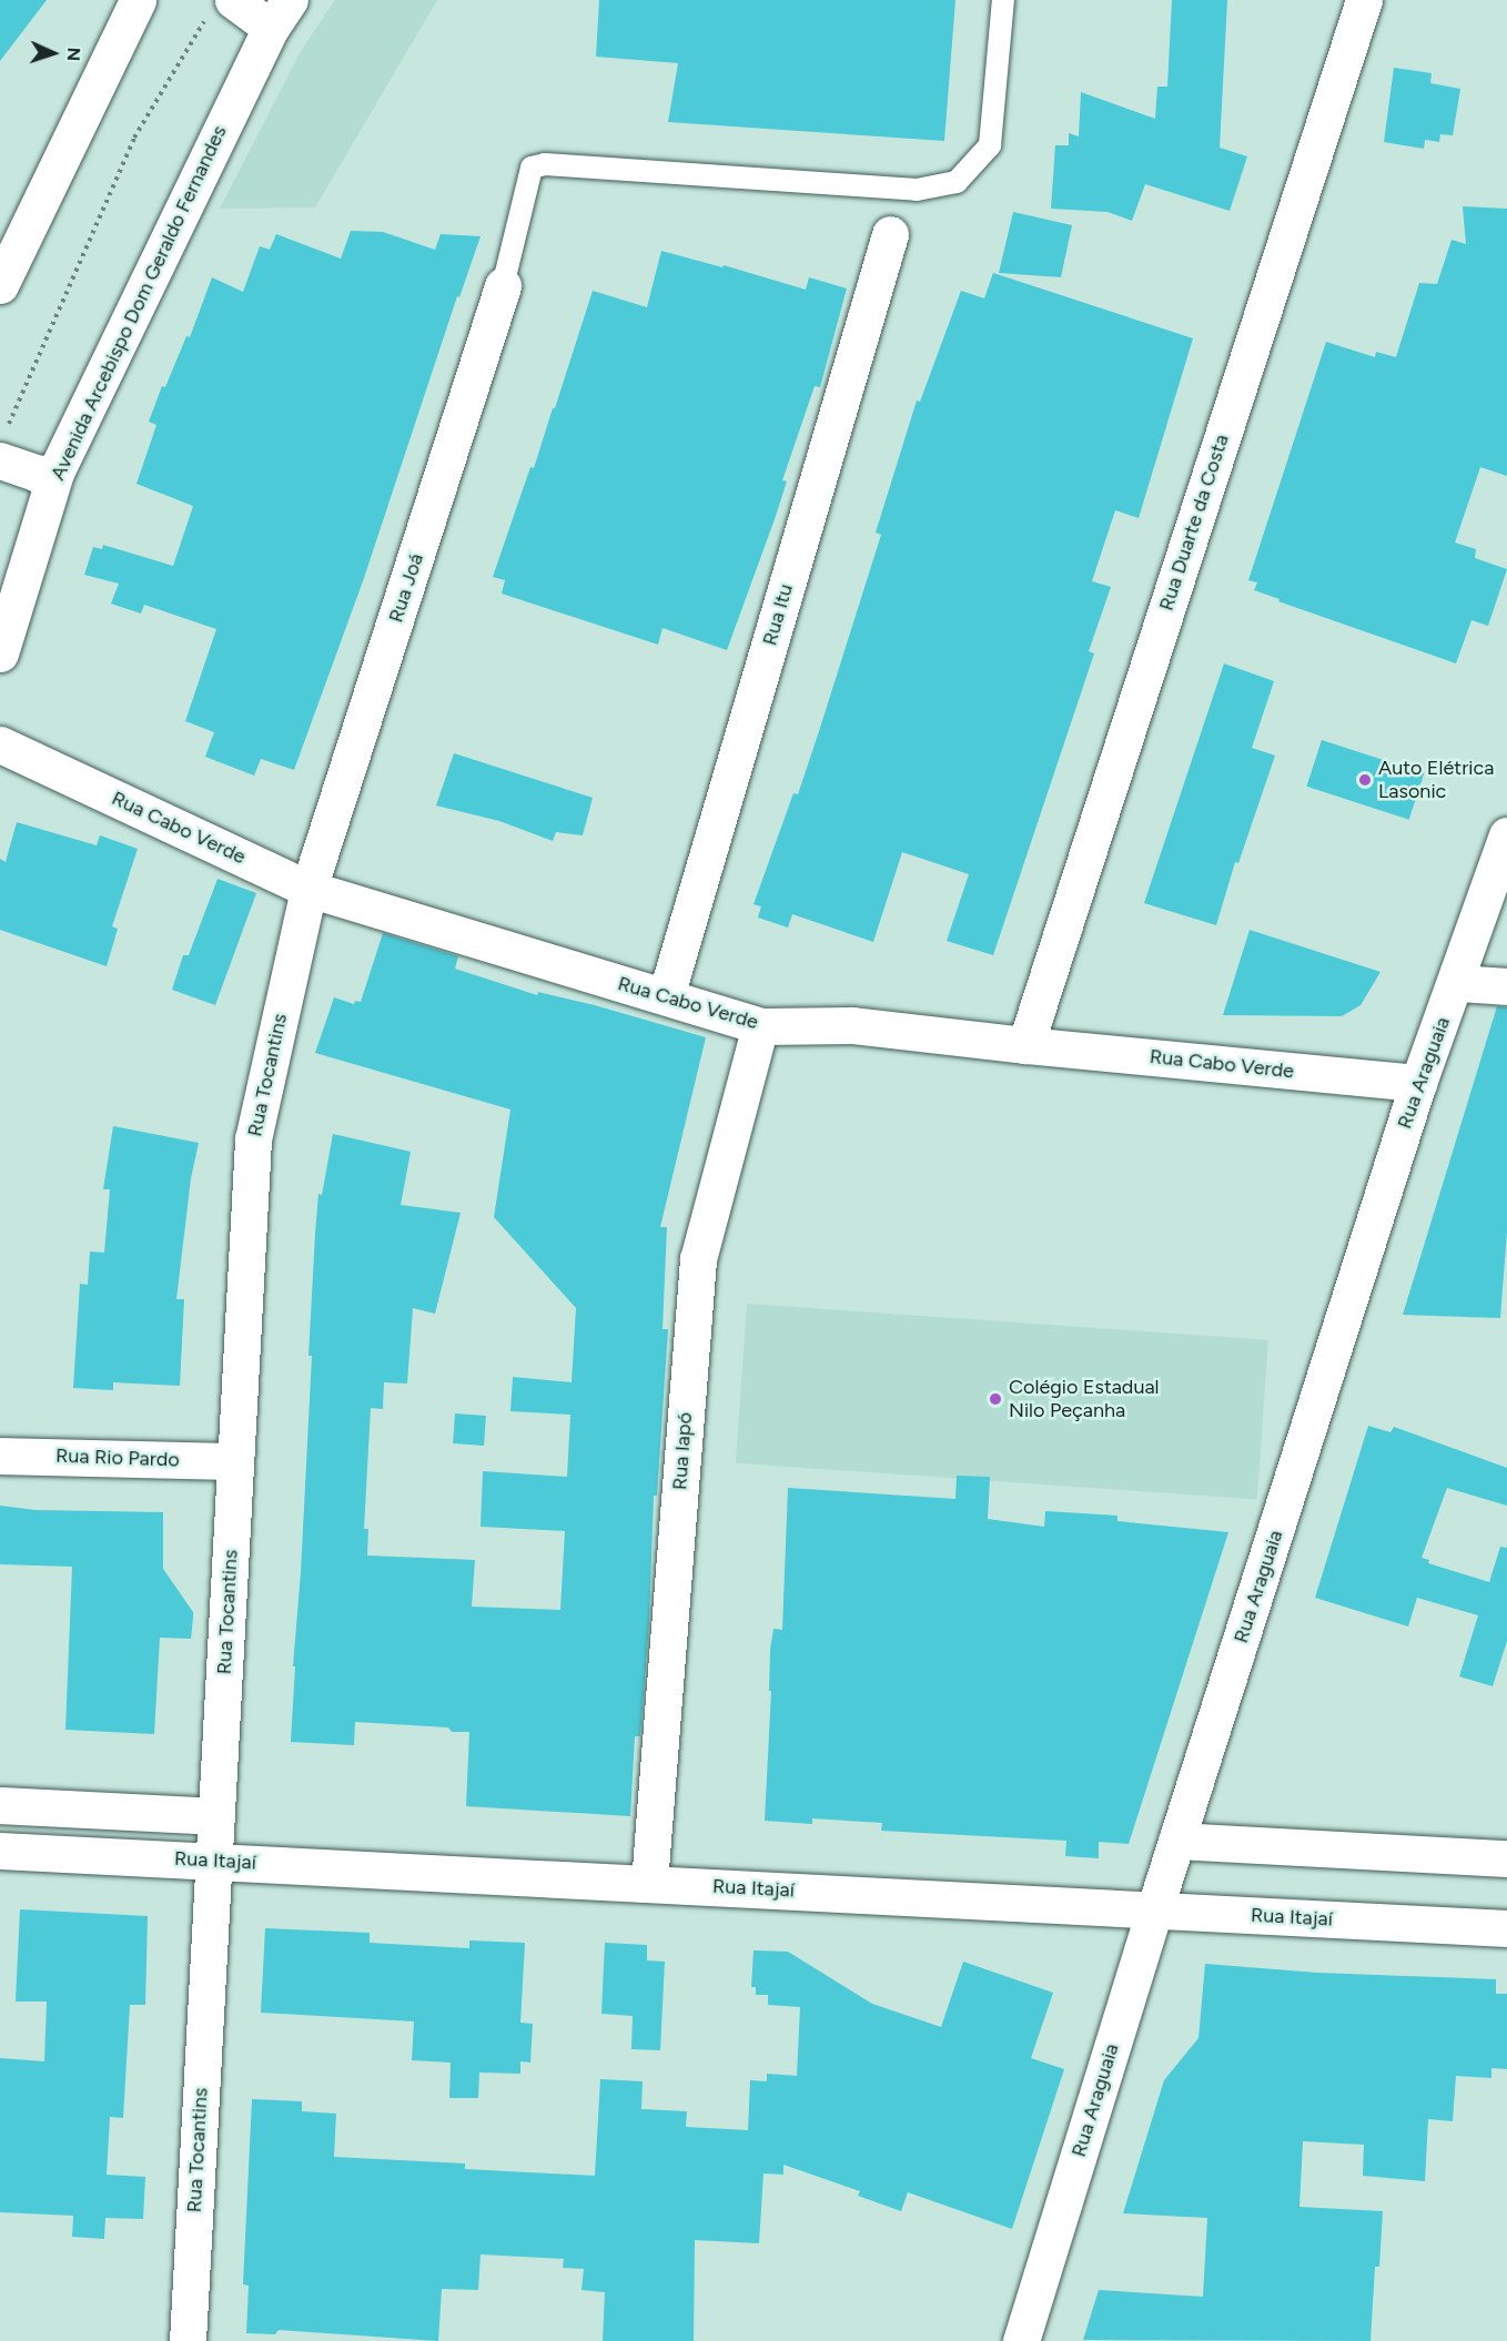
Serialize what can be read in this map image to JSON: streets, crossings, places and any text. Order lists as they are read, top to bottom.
{
  "streets": {
    "street": [
      "Avenida Arcebispo Dom Geraldo Fernandes",
      "Rua Duarte da Costa",
      "Rua Joá",
      "Rua Itu",
      "Rua Cabo Verde",
      "Rua Araguaia",
      "Rua Tocantins",
      "Rua Iapó",
      "Rua Rio Pardo",
      "Rua Itajaí"
    ]
  },
  "crossings": [
    ["Rua Duarte da Costa", "Rua Cabo Verde"],
    ["Rua Joá", "Rua Cabo Verde"],
    ["Rua Joá", "Rua Tocantins"],
    ["Rua Itu", "Rua Cabo Verde"],
    ["Rua Cabo Verde", "Rua Araguaia"],
    ["Rua Cabo Verde", "Rua Tocantins"],
    ["Rua Cabo Verde", "Rua Iapó"],
    ["Rua Araguaia", "Rua Itajaí"],
    ["Rua Tocantins", "Rua Rio Pardo"],
    ["Rua Tocantins", "Rua Itajaí"],
    ["Rua Iapó", "Rua Itajaí"]
  ],
  "places": ["Auto Elétrica Lasonic", "Colégio Estadual Nilo Peçanha"],
  "north": "right"
}
